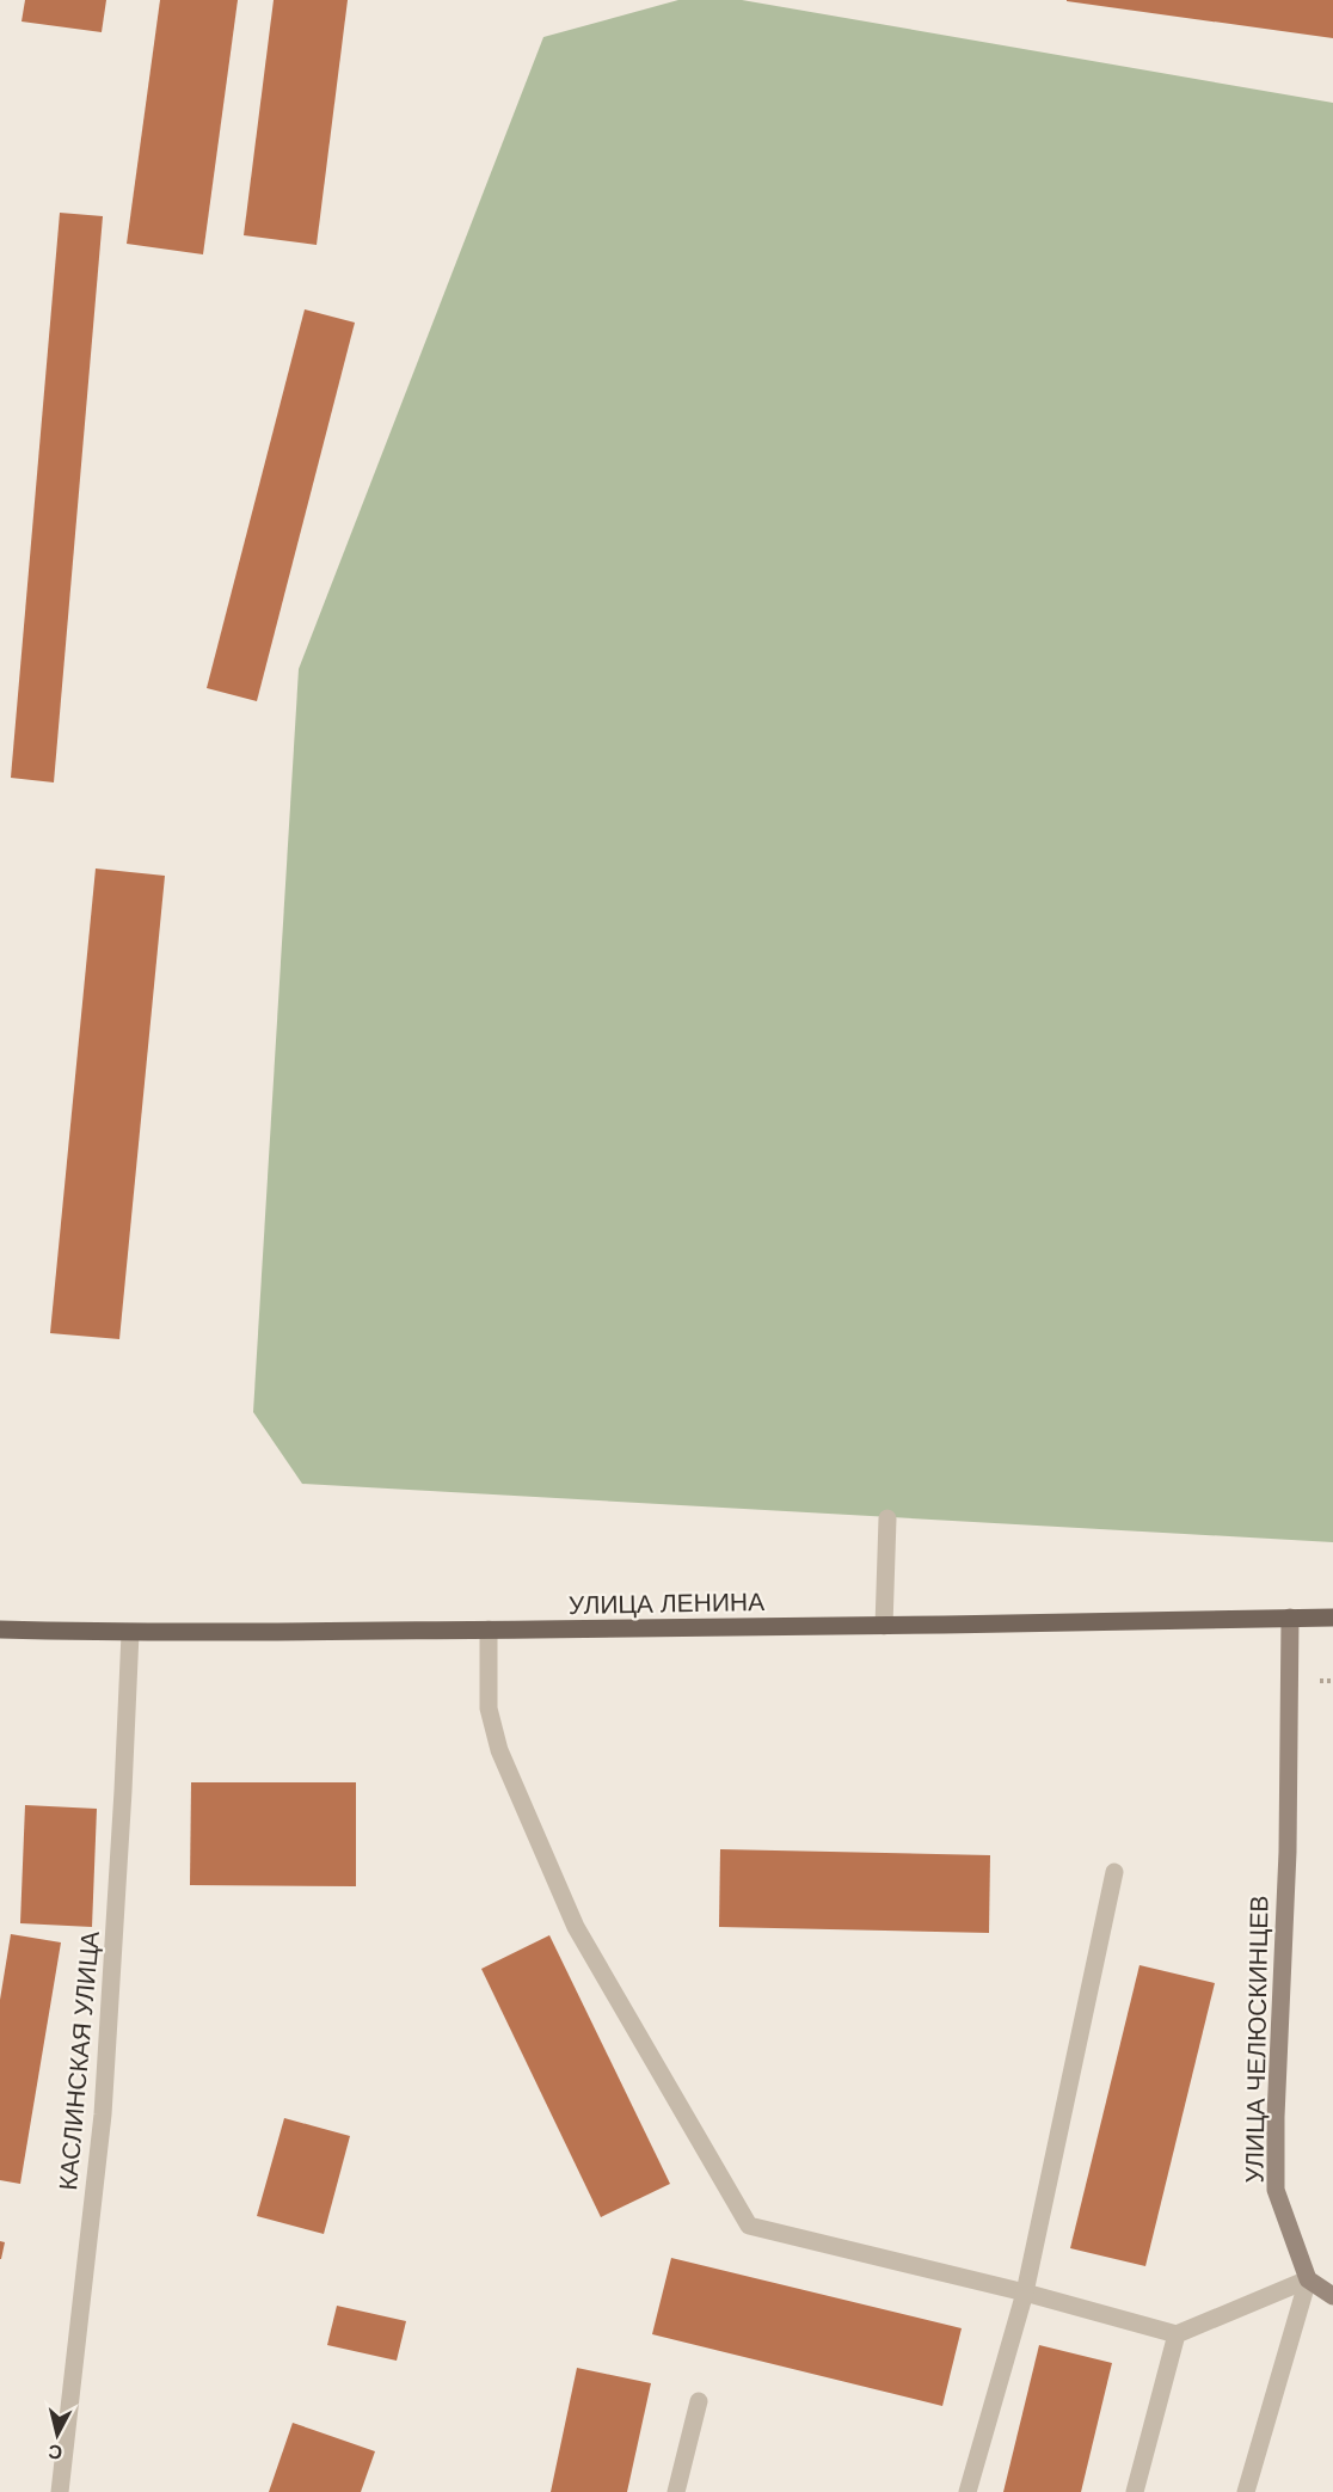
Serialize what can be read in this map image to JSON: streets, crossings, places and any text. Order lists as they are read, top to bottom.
{
  "streets": {
    "main road": ["УЛИЦА ЛЕНИНА", "УЛИЦА ЧЕЛЮСКИНЦЕВ"],
    "street": ["КАСЛИНСКАЯ УЛИЦА"]
  },
  "crossings": [
    ["УЛИЦА ЛЕНИНА", "УЛИЦА ЧЕЛЮСКИНЦЕВ"],
    ["УЛИЦА ЛЕНИНА", "КАСЛИНСКАЯ УЛИЦА"]
  ],
  "north": "bottom"
}
